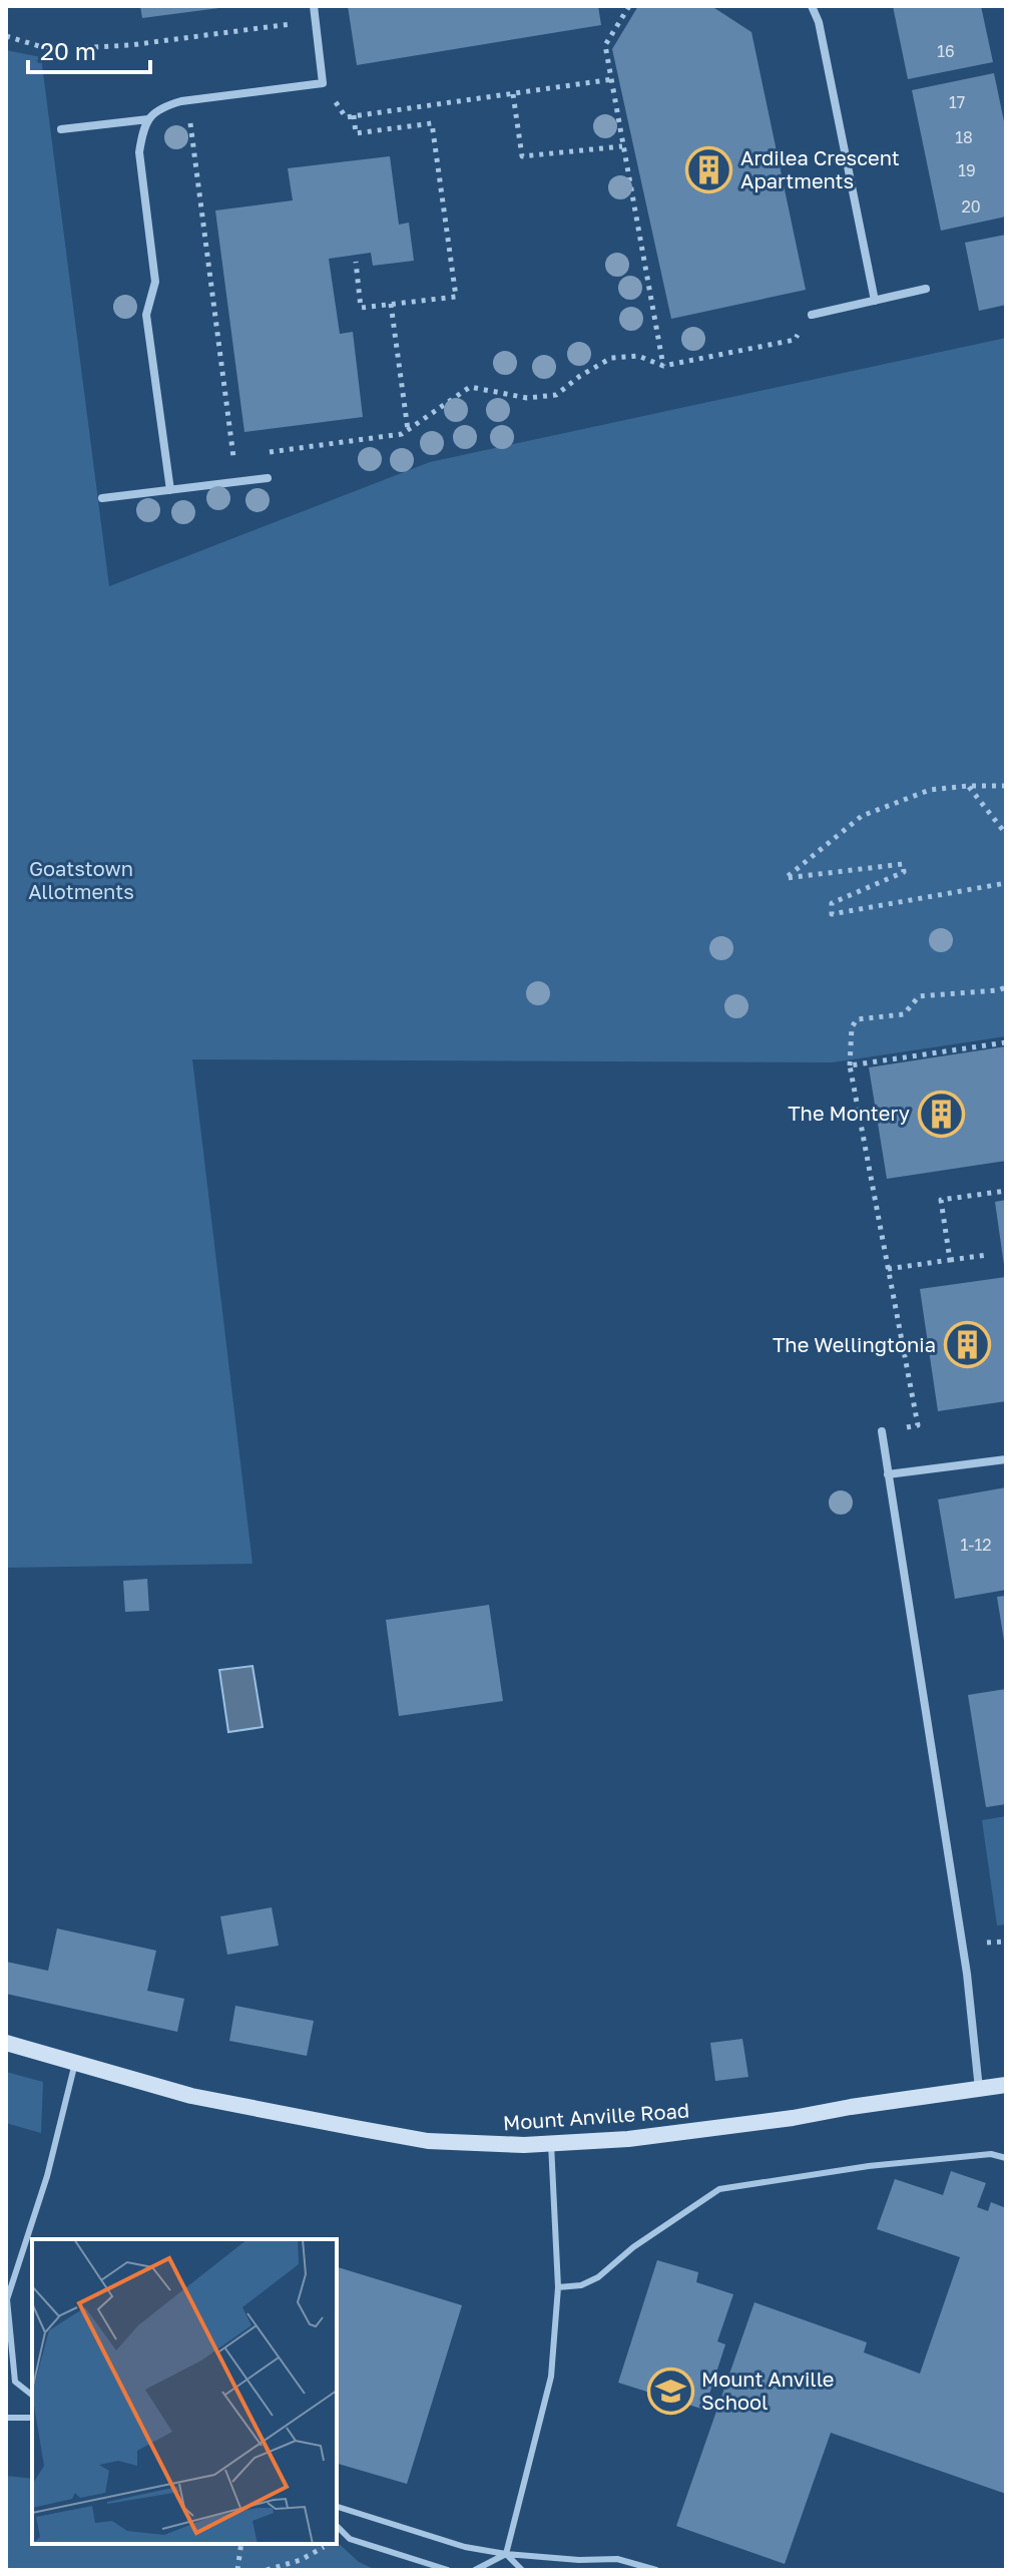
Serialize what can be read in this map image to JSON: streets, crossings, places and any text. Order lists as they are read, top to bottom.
{
  "streets": {
    "main road": ["Mount Anville Road"]
  },
  "parks": ["Goatstown Allotments"],
  "places": {
    "building": ["Ardilea Crescent Apartments", "The Montery", "The Wellingtonia"],
    "school or university": ["Mount Anville School"]
  },
  "house_numbers": [
    "16",
    "17",
    "18",
    "19",
    "20",
    "1-12"
  ],
  "scale_bar": "20 m"
}
